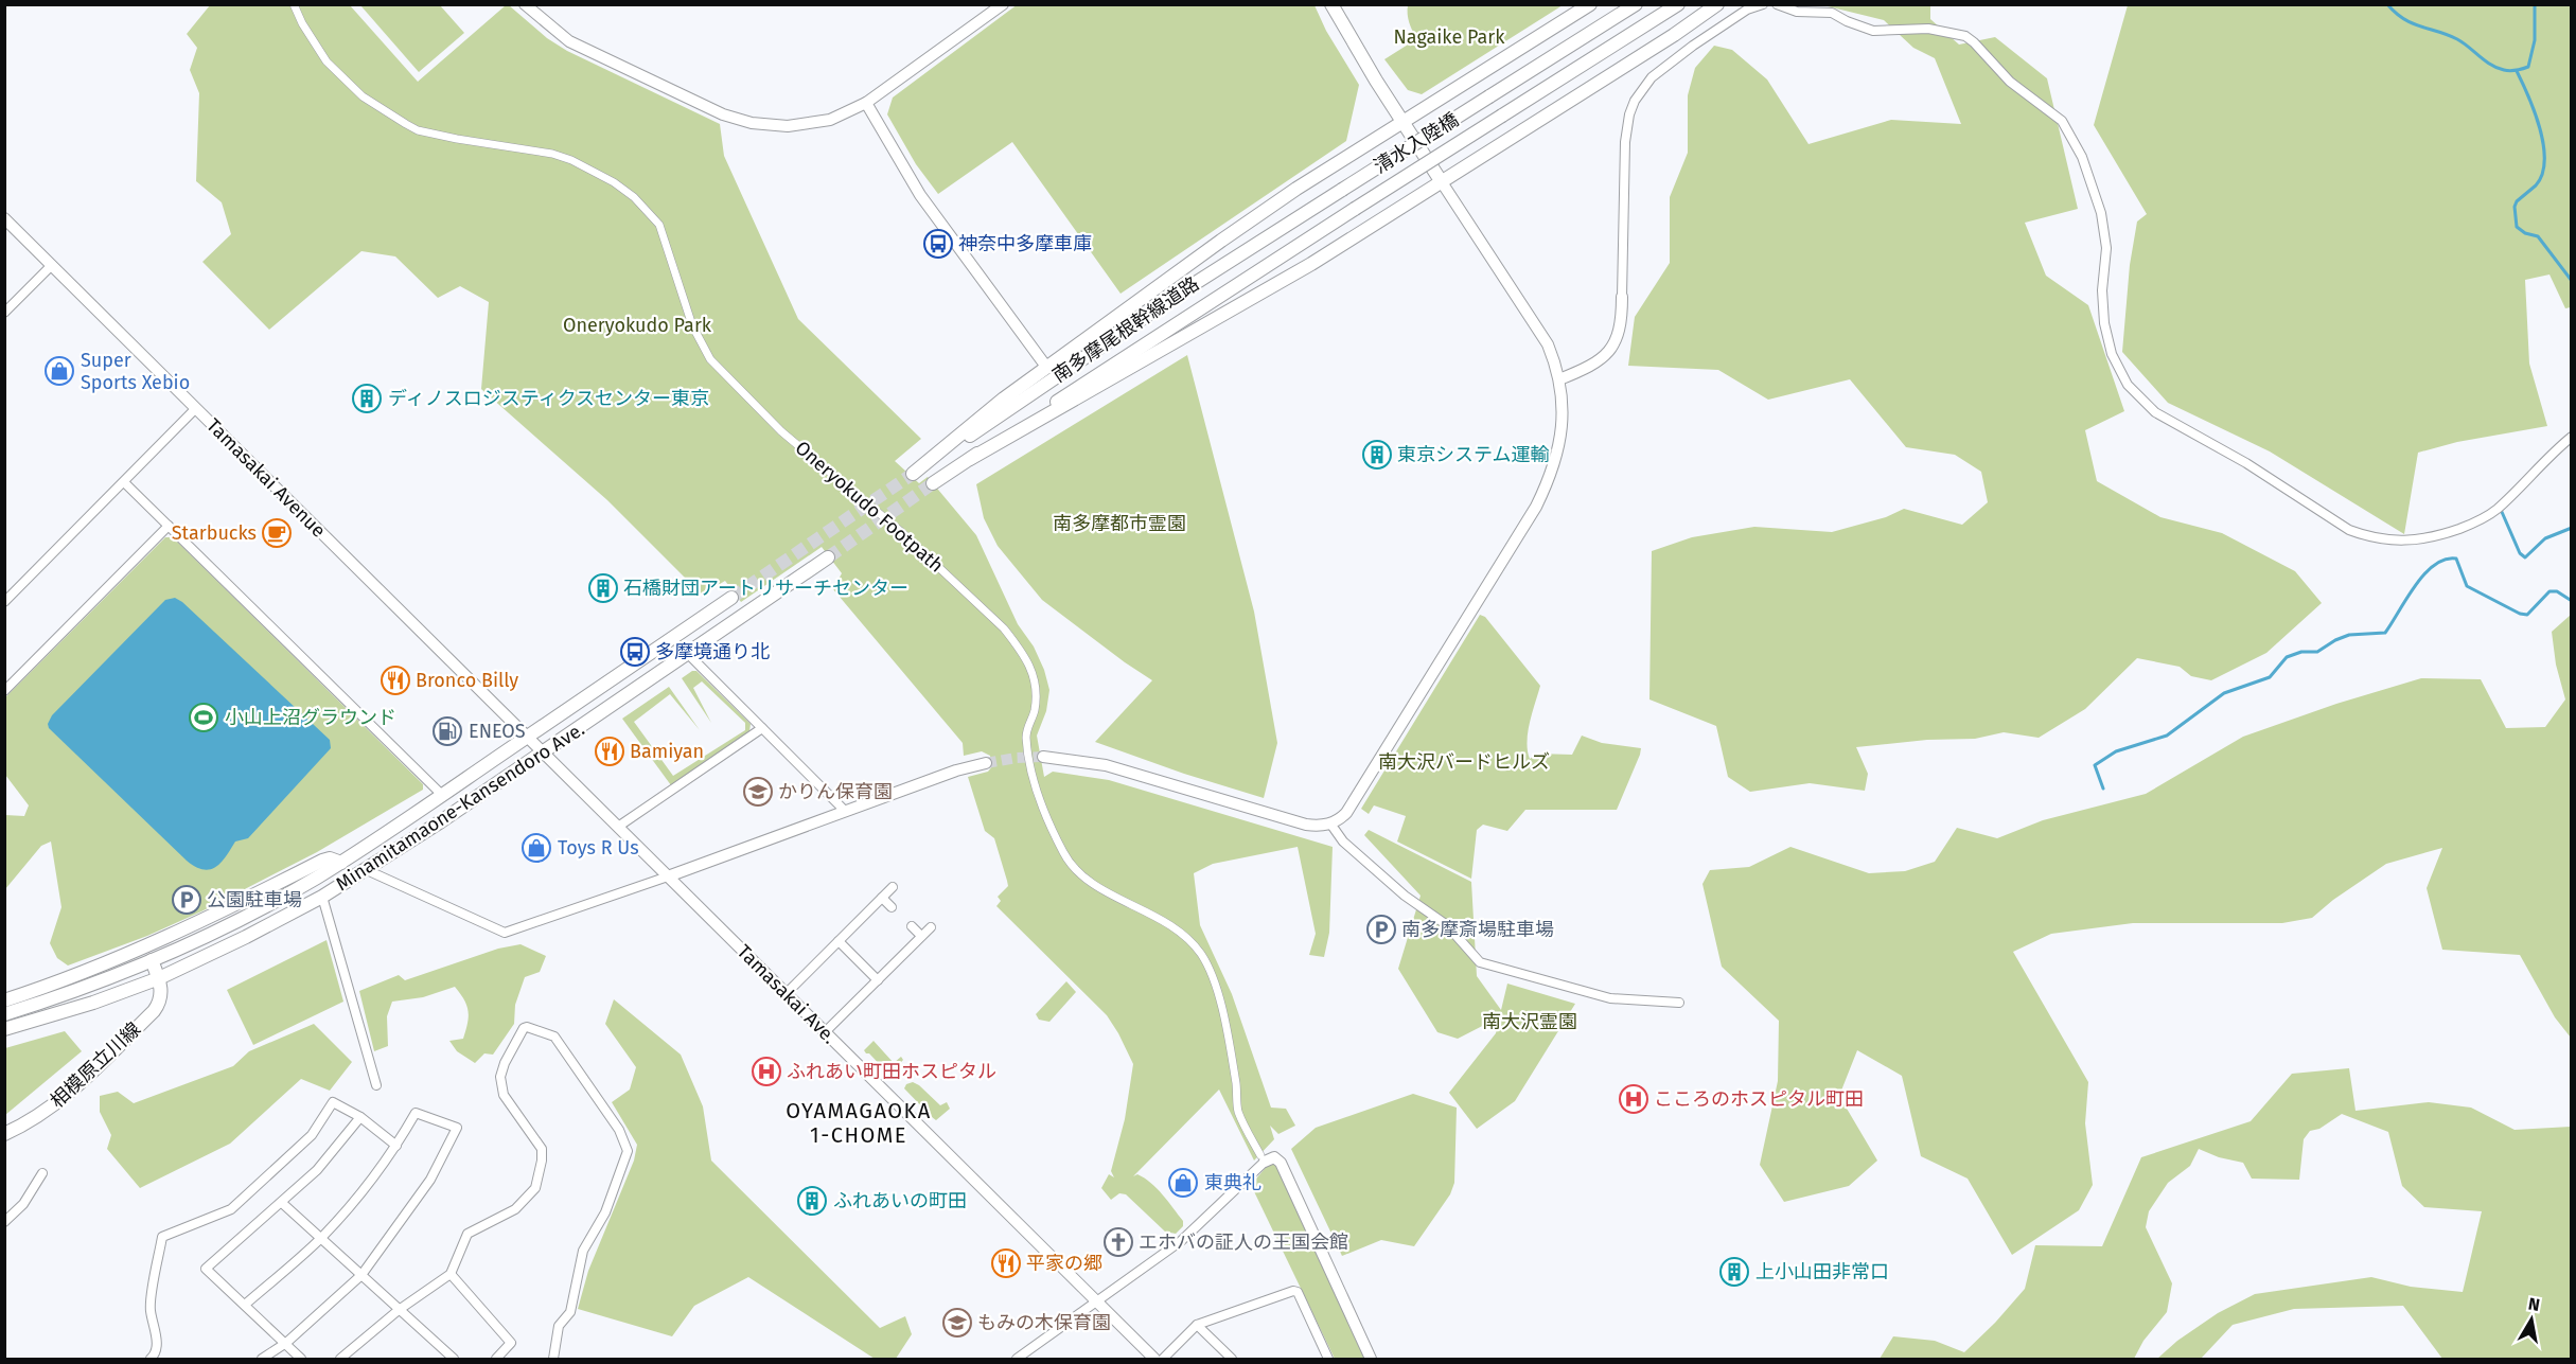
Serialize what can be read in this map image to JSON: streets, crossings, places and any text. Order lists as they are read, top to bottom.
{
  "streets": {
    "main road": [
      "清水入陸橋",
      "南多摩尾根幹線道路",
      "Minamitamaone-Kansendoro Ave.",
      "相模原立川線"
    ],
    "street": ["Tamasakai Avenue", "Oneryokudo Footpath", "Tamasakai Ave."]
  },
  "crossings": [
    ["清水入陸橋", "南多摩尾根幹線道路"],
    ["Tamasakai Avenue", "Minamitamaone-Kansendoro Ave."],
    ["Tamasakai Avenue", "Tamasakai Ave."],
    ["Minamitamaone-Kansendoro Ave.", "Tamasakai Ave."],
    ["Minamitamaone-Kansendoro Ave.", "相模原立川線"]
  ],
  "districts": ["OYAMAGAOKA 1-CHOME"],
  "parks": [
    "Nagaike Park",
    "Oneryokudo Park",
    "南多摩都市霊園",
    "南大沢バードヒルズ",
    "南大沢霊園"
  ],
  "places": {
    "bus stop": ["神奈中多摩車庫", "多摩境通り北"],
    "shop": ["Super Sports Xebio", "Toys R Us", "東典礼"],
    "building": [
      "ディノスロジスティクスセンター東京",
      "東京システム運輸",
      "石橋財団アートリサーチセンター",
      "ふれあいの町田",
      "上小山田非常口"
    ],
    "cafe": ["Starbucks"],
    "restaurant": ["Bronco Billy", "Bamiyan", "平家の郷"],
    "sports": ["小山上沼グラウンド"],
    "fuel station": ["ENEOS"],
    "school or university": ["かりん保育園", "もみの木保育園"],
    "parking": ["公園駐車場", "南多摩斎場駐車場"],
    "hospital": ["ふれあい町田ホスピタル", "こころのホスピタル町田"],
    "church": ["エホバの証人の王国会館"]
  },
  "north": "top"
}
